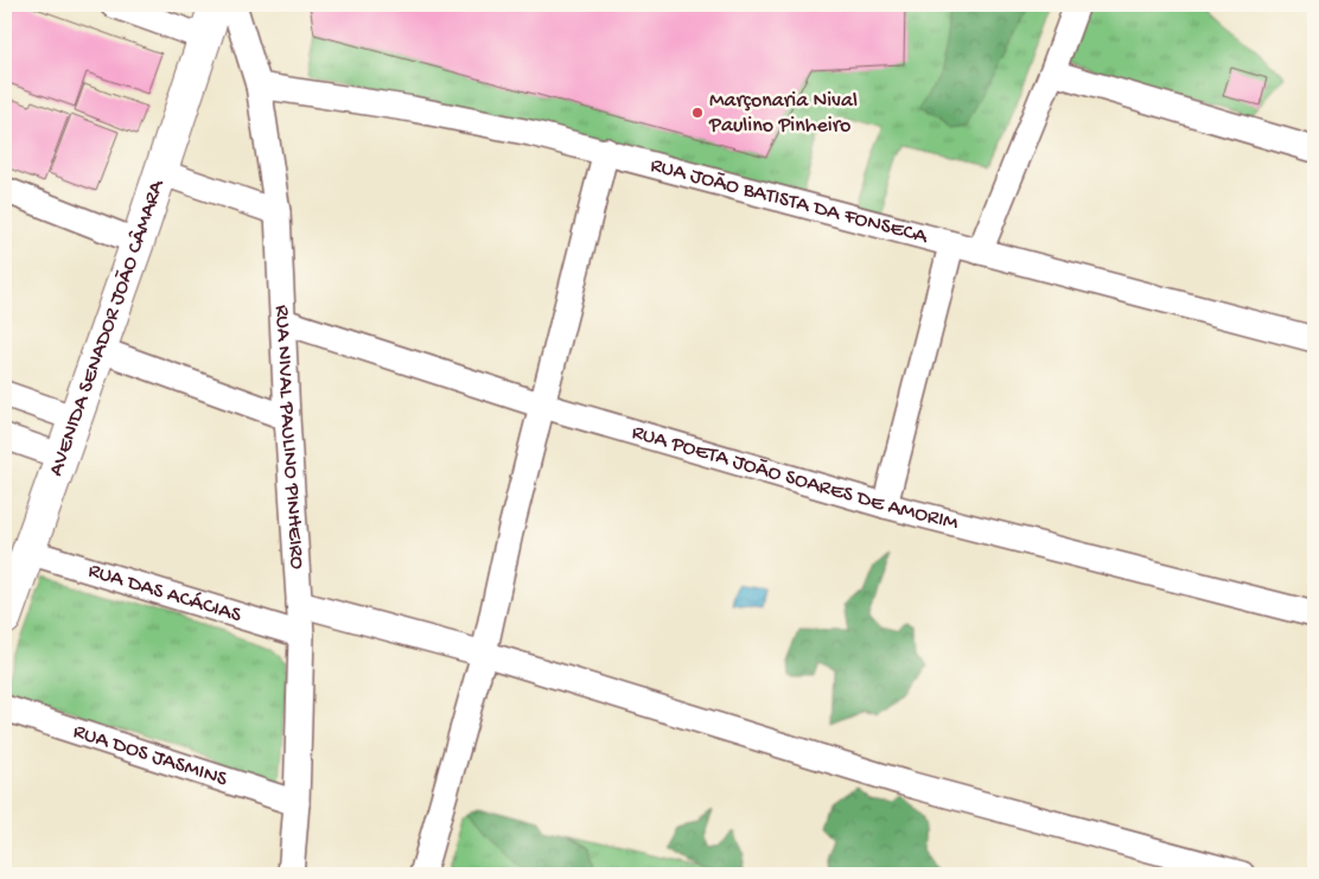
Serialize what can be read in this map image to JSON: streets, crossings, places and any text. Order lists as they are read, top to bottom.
{
  "streets": {
    "main road": ["AVENIDA SENADOR JOÃO CÂMARA"],
    "street": [
      "RUA JOÃO BATISTA DA FONSECA",
      "RUA NIVAL PAULINO PINHEIRO",
      "RUA POETA JOÃO SOARES DE AMORIM",
      "RUA DAS ACÁCIAS",
      "RUA DOS JASMINS"
    ]
  },
  "crossings": [
    ["RUA JOÃO BATISTA DA FONSECA", "RUA NIVAL PAULINO PINHEIRO"],
    ["AVENIDA SENADOR JOÃO CÂMARA", "RUA DAS ACÁCIAS"],
    ["RUA NIVAL PAULINO PINHEIRO", "RUA POETA JOÃO SOARES DE AMORIM"],
    ["RUA NIVAL PAULINO PINHEIRO", "RUA DAS ACÁCIAS"],
    ["RUA NIVAL PAULINO PINHEIRO", "RUA DOS JASMINS"]
  ],
  "places": ["Marçonaria Nival Paulino Pinheiro"]
}
